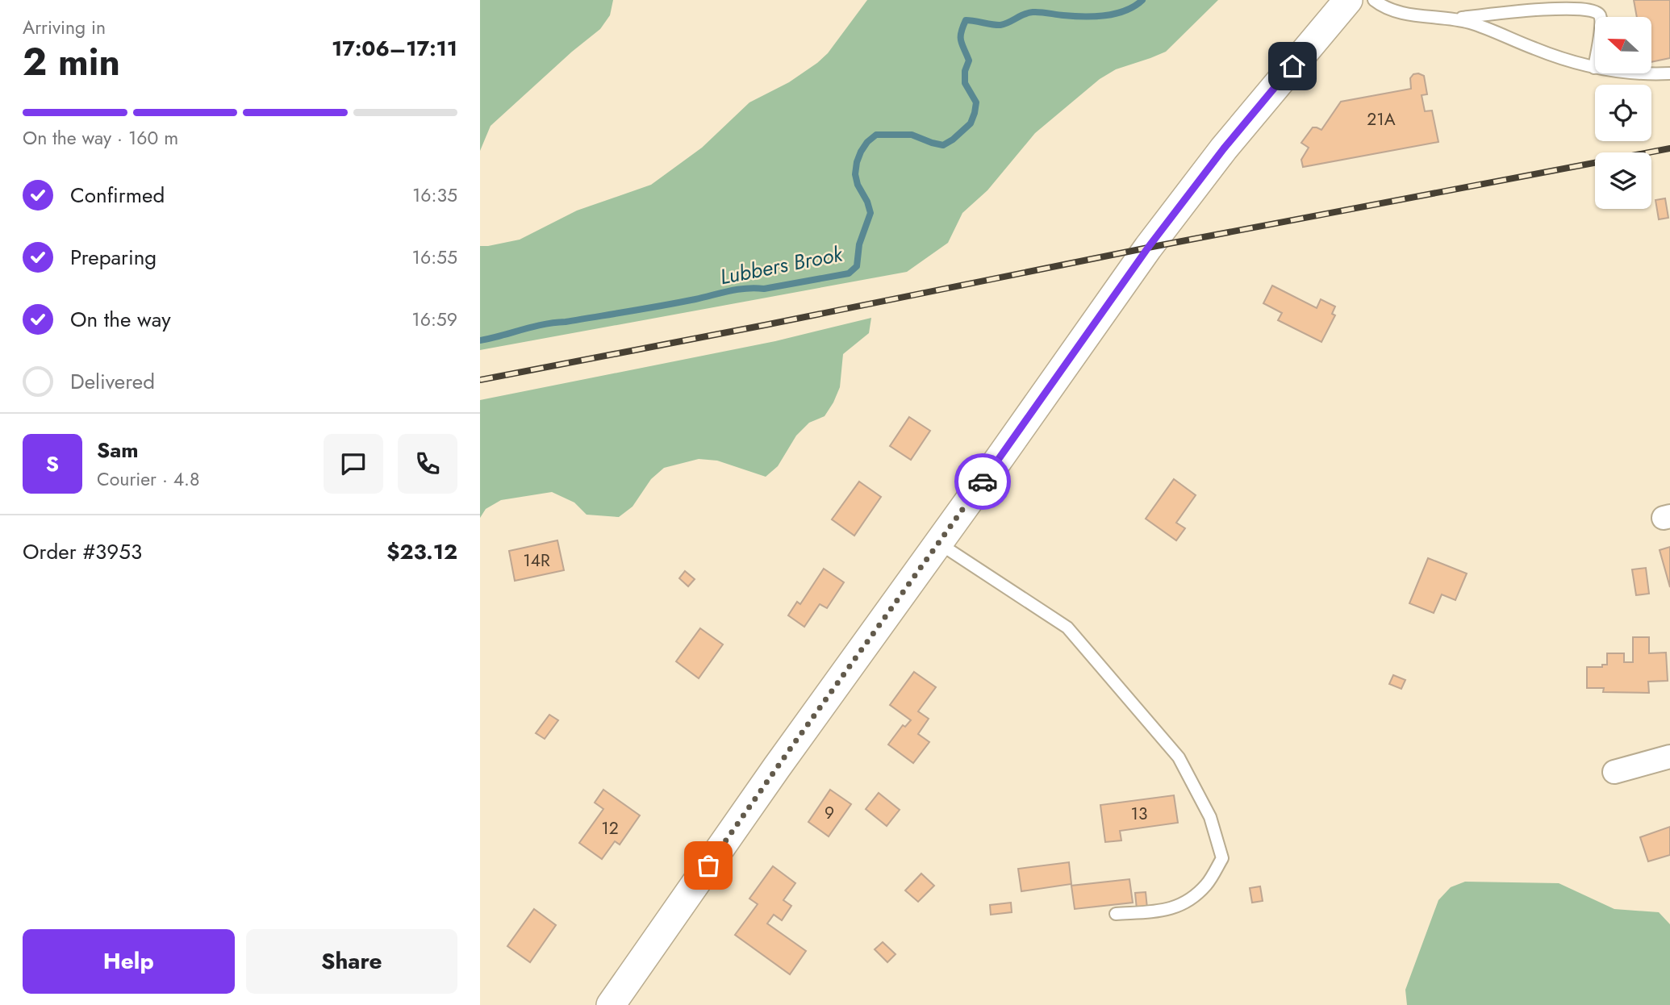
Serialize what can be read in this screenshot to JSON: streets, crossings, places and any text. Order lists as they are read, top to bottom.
{
  "water": ["Lubbers Brook"],
  "house_numbers": [
    "21A",
    "14R",
    "9",
    "13",
    "12"
  ],
  "north": "left",
  "page": {
    "heading": ["2 min", "Arriving in", "17:06–17:11"],
    "panel": [
      "Sam",
      "Courier · 4.8",
      "Order #3953",
      "$23.12"
    ],
    "bar": "On the way · 160 m",
    "list": [
      ["Confirmed", "16:35"],
      ["Preparing", "16:55"],
      ["On the way", "16:59"],
      "Delivered"
    ],
    "round": "S",
    "buttons": ["Help", "Share"]
  }
}
